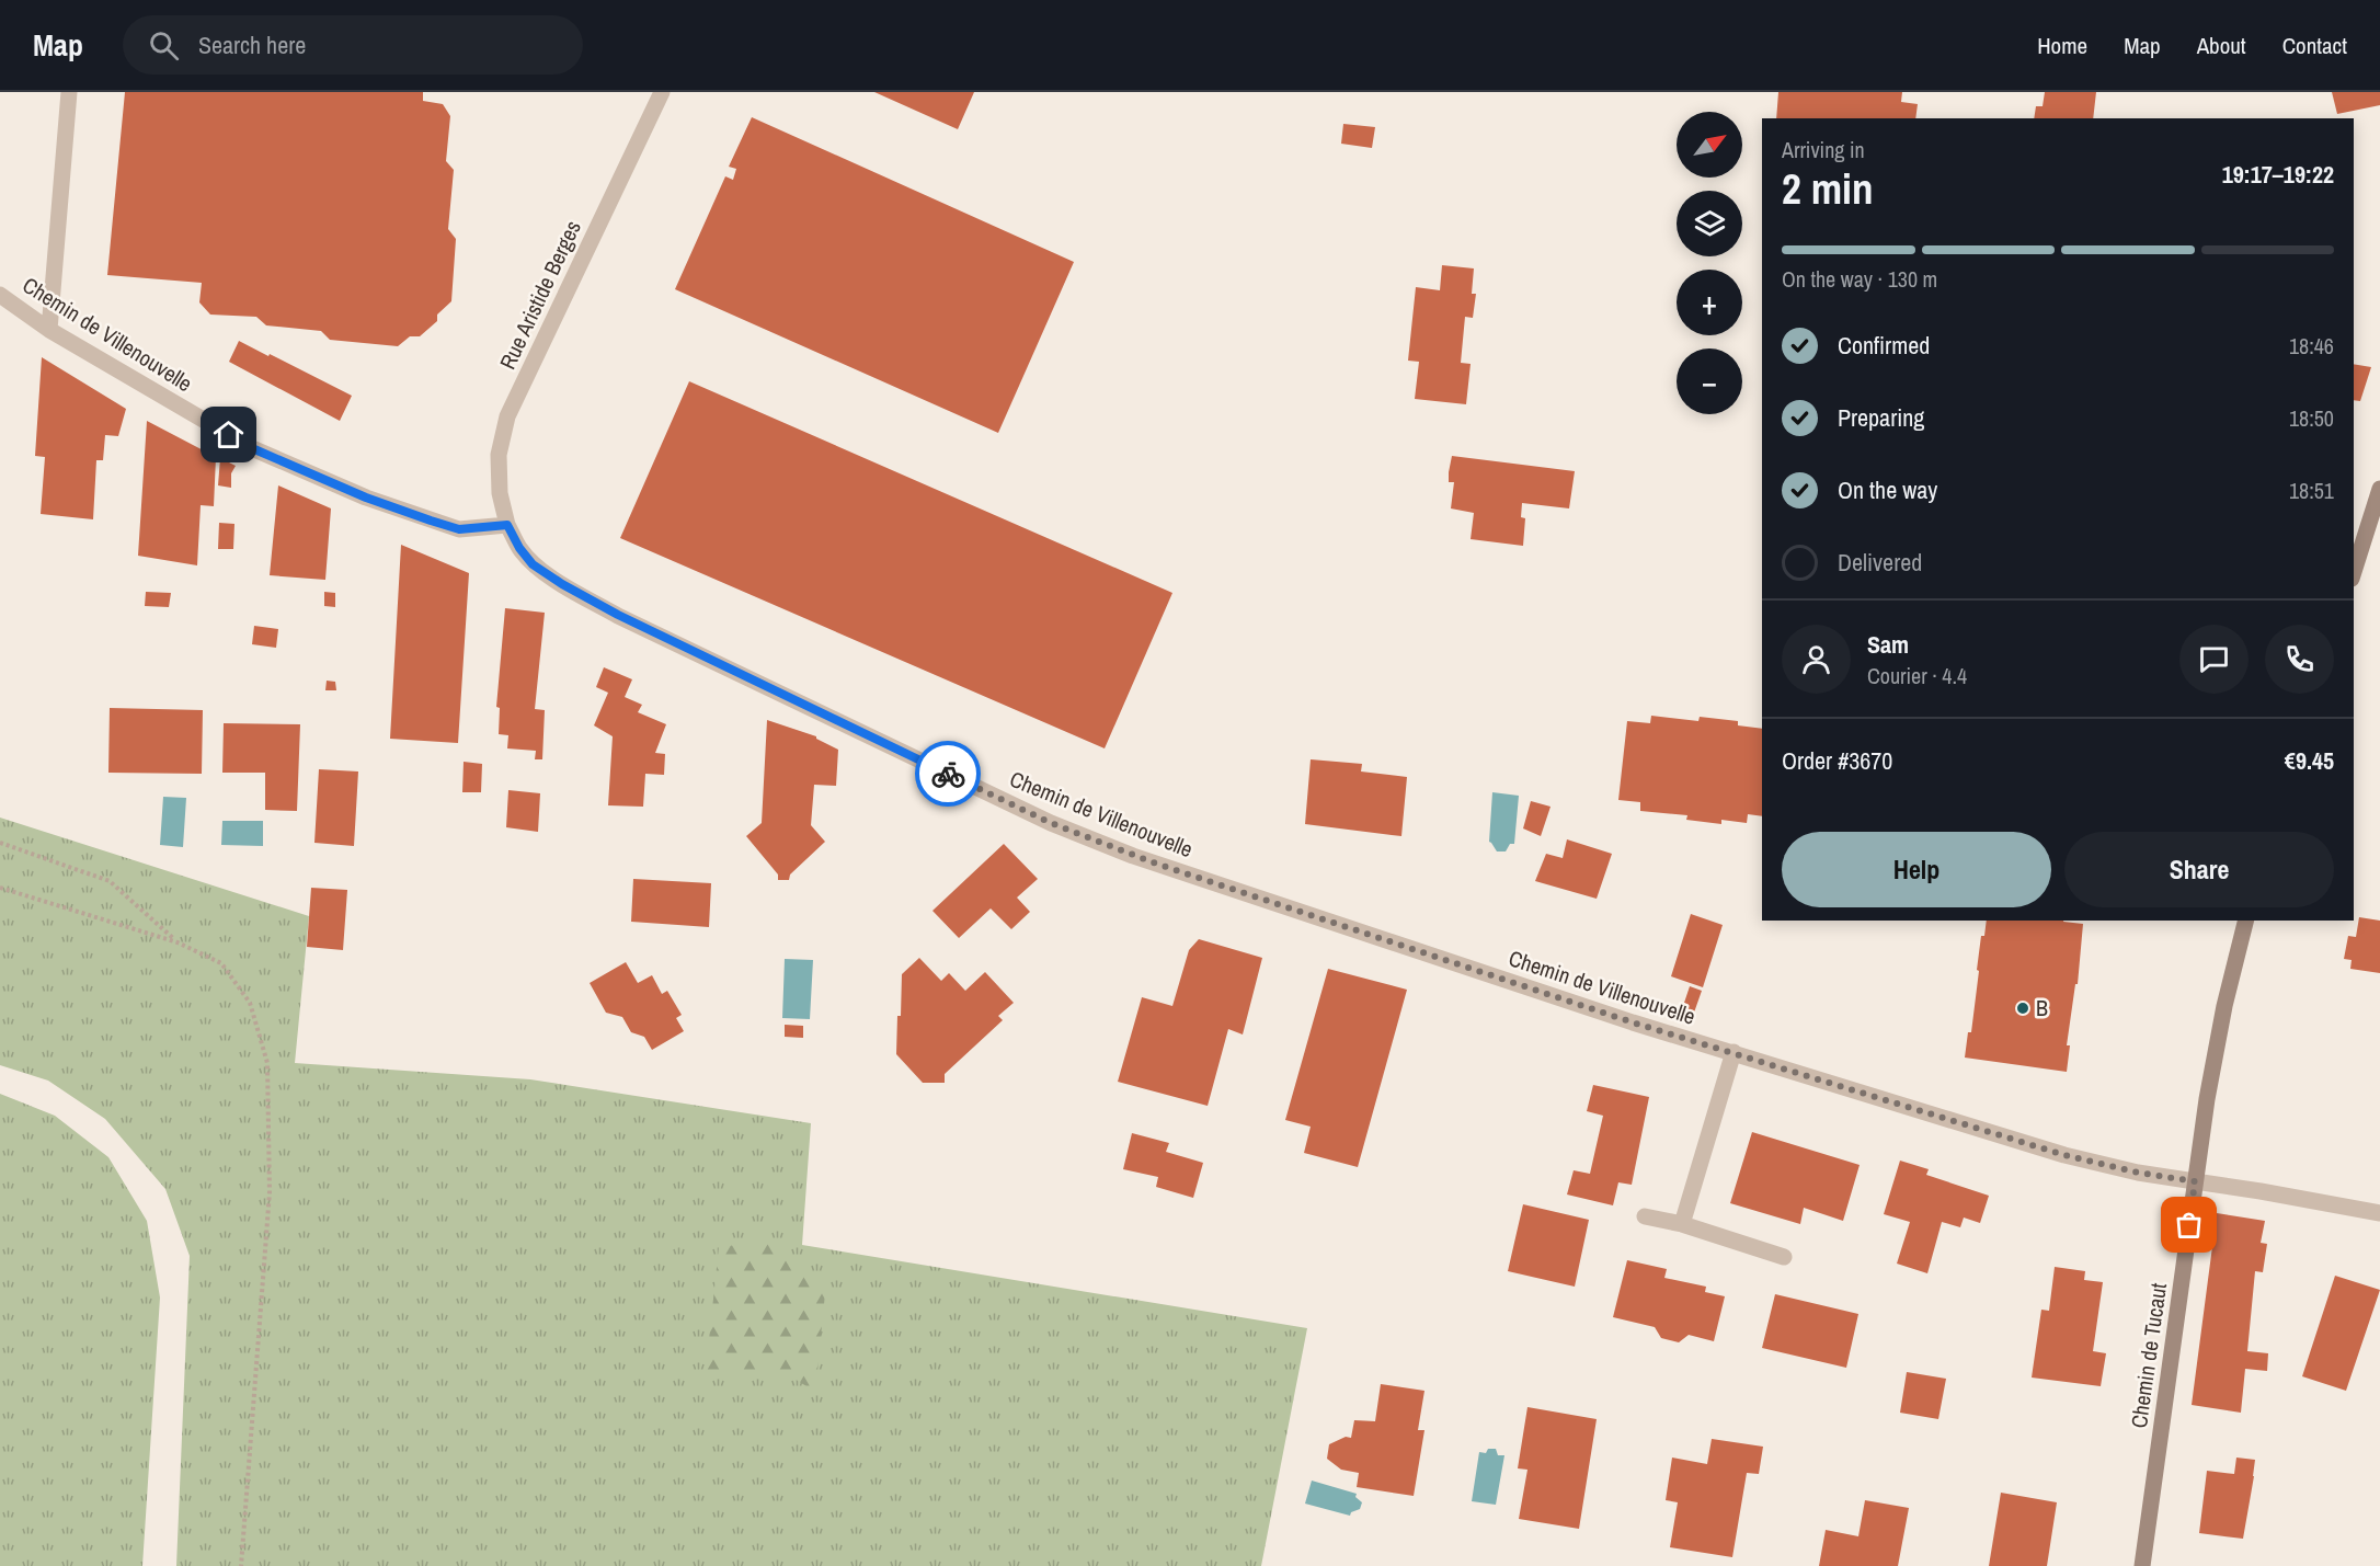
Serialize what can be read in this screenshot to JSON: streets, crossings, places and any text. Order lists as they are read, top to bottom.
{
  "streets": {
    "main road": ["Chemin de Tucaut"],
    "street": ["Rue Aristide Berges", "Chemin de Villenouvelle"]
  },
  "crossings": [
    ["Rue Aristide Berges", "Chemin de Villenouvelle"],
    ["Chemin de Villenouvelle", "Chemin de Tucaut"]
  ],
  "places": ["B"],
  "north": "top right",
  "page": {
    "header": "Map",
    "search": "Search here",
    "nav": [
      "Home",
      "Map",
      "About",
      "Contact"
    ],
    "map_buttons": ["+", "−"],
    "heading": ["2 min", "Arriving in", "19:17–19:22"],
    "panel": [
      "Sam",
      "Courier · 4.4",
      "Order #3670",
      "€9.45"
    ],
    "bar": "On the way · 130 m",
    "list": [
      ["Confirmed", "18:46"],
      ["Preparing", "18:50"],
      ["On the way", "18:51"],
      "Delivered"
    ],
    "buttons": ["Help", "Share"]
  }
}
